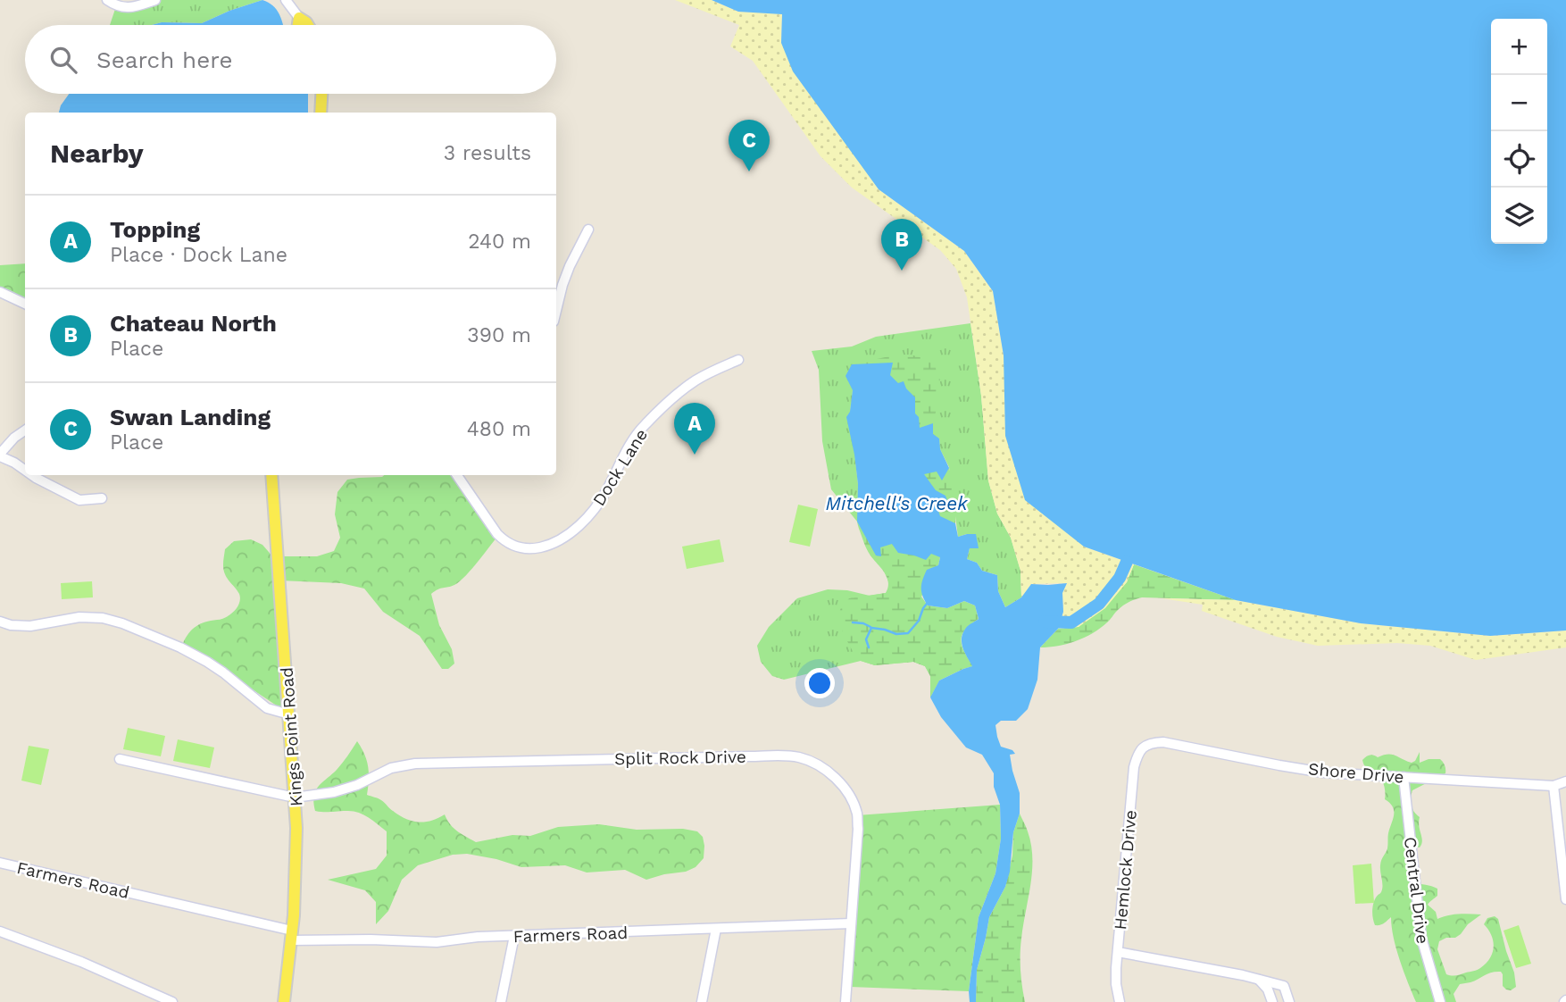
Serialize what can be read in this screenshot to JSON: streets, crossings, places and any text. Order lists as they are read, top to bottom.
{
  "streets": {
    "main road": ["Kings Point Road"],
    "street": [
      "Dock Lane",
      "Split Rock Drive",
      "Shore Drive",
      "Hemlock Drive",
      "Farmers Road",
      "Central Drive"
    ]
  },
  "crossings": [
    ["Kings Point Road", "Split Rock Drive"],
    ["Kings Point Road", "Farmers Road"],
    ["Split Rock Drive", "Farmers Road"],
    ["Shore Drive", "Hemlock Drive"],
    ["Shore Drive", "Central Drive"]
  ],
  "water": ["Mitchell's Creek"],
  "page": {
    "map_buttons": ["+", "−"],
    "search": "Search here",
    "heading": ["Nearby", "3 results"],
    "pins": ["C", "B", "A"],
    "list": [
      {
        "mark": "A",
        "name": "Topping",
        "note": "Place · Dock Lane",
        "value": "240 m"
      },
      {
        "mark": "B",
        "name": "Chateau North",
        "note": "Place",
        "value": "390 m"
      },
      {
        "mark": "C",
        "name": "Swan Landing",
        "note": "Place",
        "value": "480 m"
      }
    ]
  }
}
